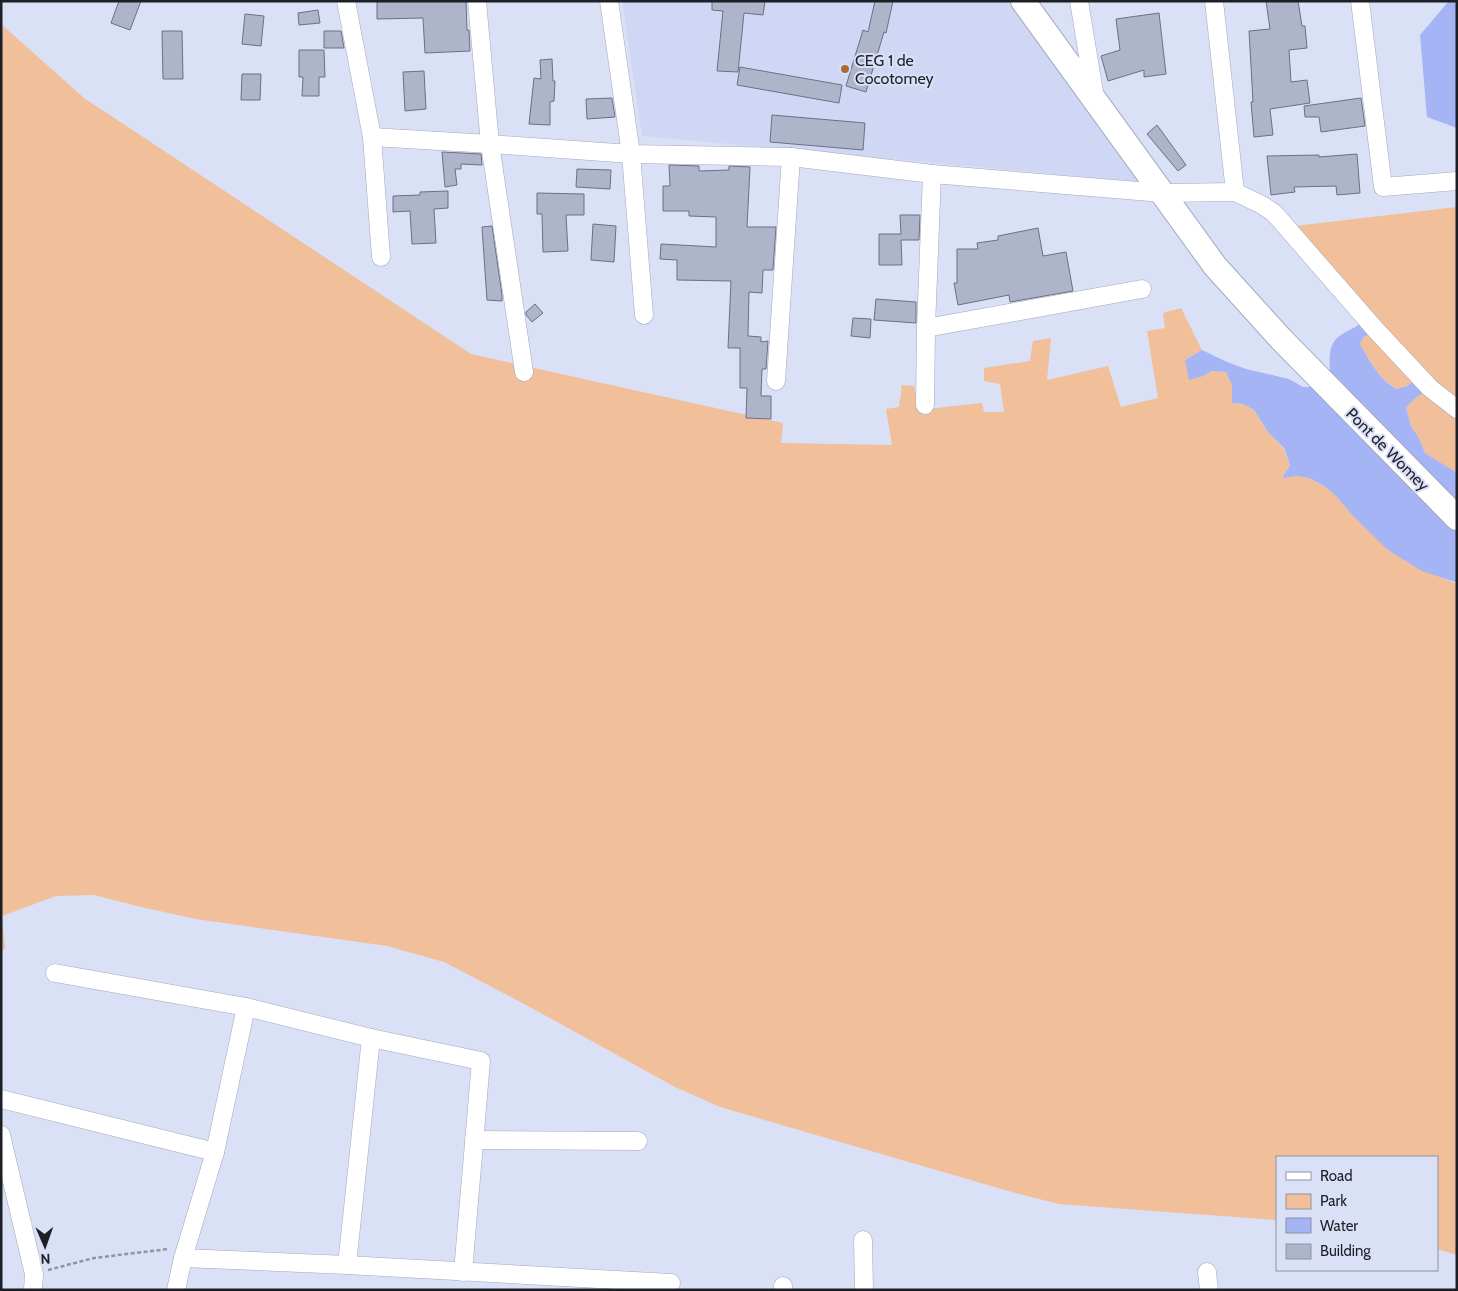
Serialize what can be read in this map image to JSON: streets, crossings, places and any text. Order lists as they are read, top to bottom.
{
  "streets": {
    "main road": ["Pont de Womey"]
  },
  "places": ["CEG 1 de Cocotomey"],
  "legend": [
    "Road",
    "Park",
    "Water",
    "Building"
  ],
  "north": "bottom"
}
